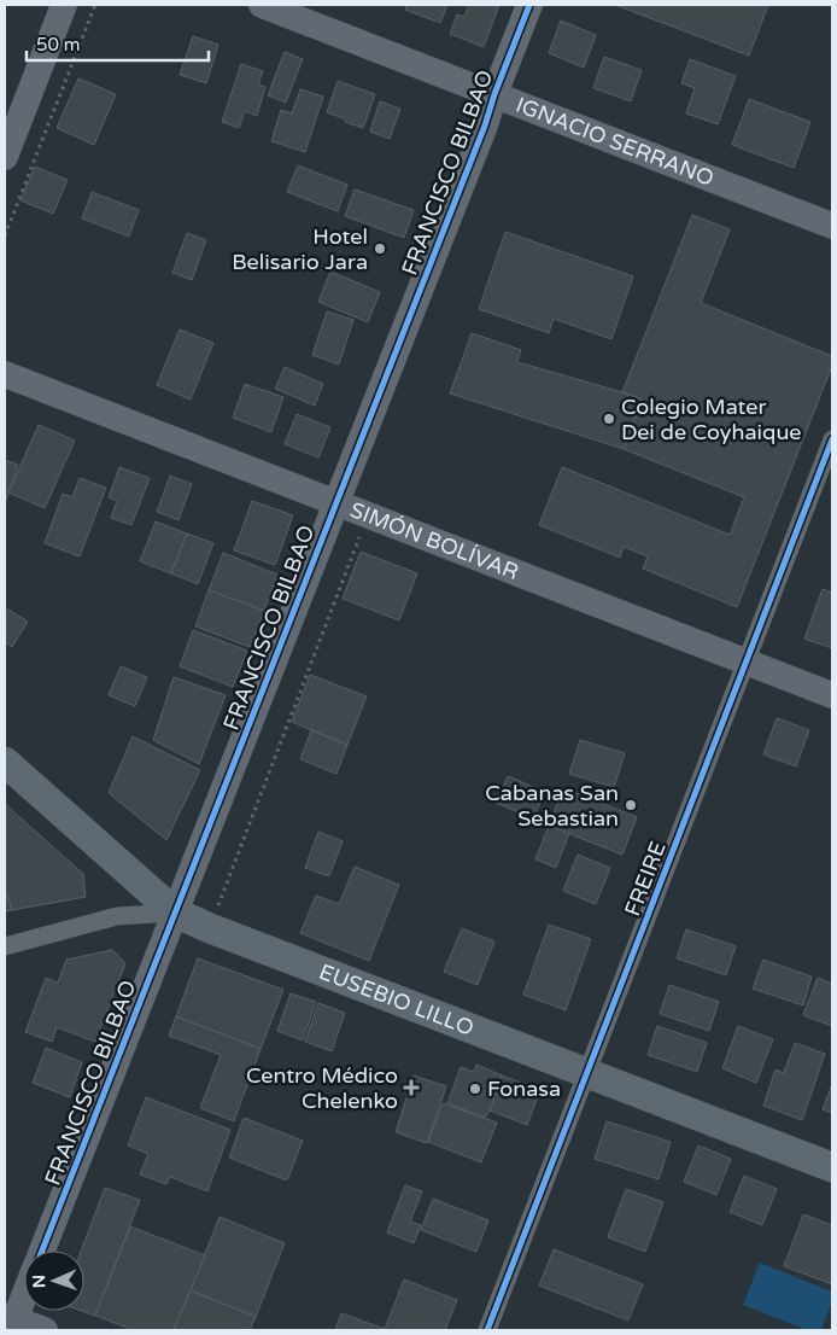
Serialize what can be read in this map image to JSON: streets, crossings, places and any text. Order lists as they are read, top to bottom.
{
  "streets": {
    "main road": ["EUSEBIO LILLO"],
    "street": [
      "IGNACIO SERRANO",
      "FRANCISCO BILBAO",
      "SIMÓN BOLÍVAR",
      "FREIRE"
    ]
  },
  "crossings": [
    ["IGNACIO SERRANO", "FRANCISCO BILBAO"],
    ["FRANCISCO BILBAO", "SIMÓN BOLÍVAR"],
    ["FRANCISCO BILBAO", "EUSEBIO LILLO"],
    ["SIMÓN BOLÍVAR", "FREIRE"],
    ["FREIRE", "EUSEBIO LILLO"]
  ],
  "places": {
    "other": [
      "Hotel Belisario Jara",
      "Colegio Mater Dei de Coyhaique",
      "Cabanas San Sebastian",
      "Fonasa"
    ],
    "health": ["Centro Médico Chelenko"]
  },
  "scale_bar": "50 m",
  "north": "left"
}
